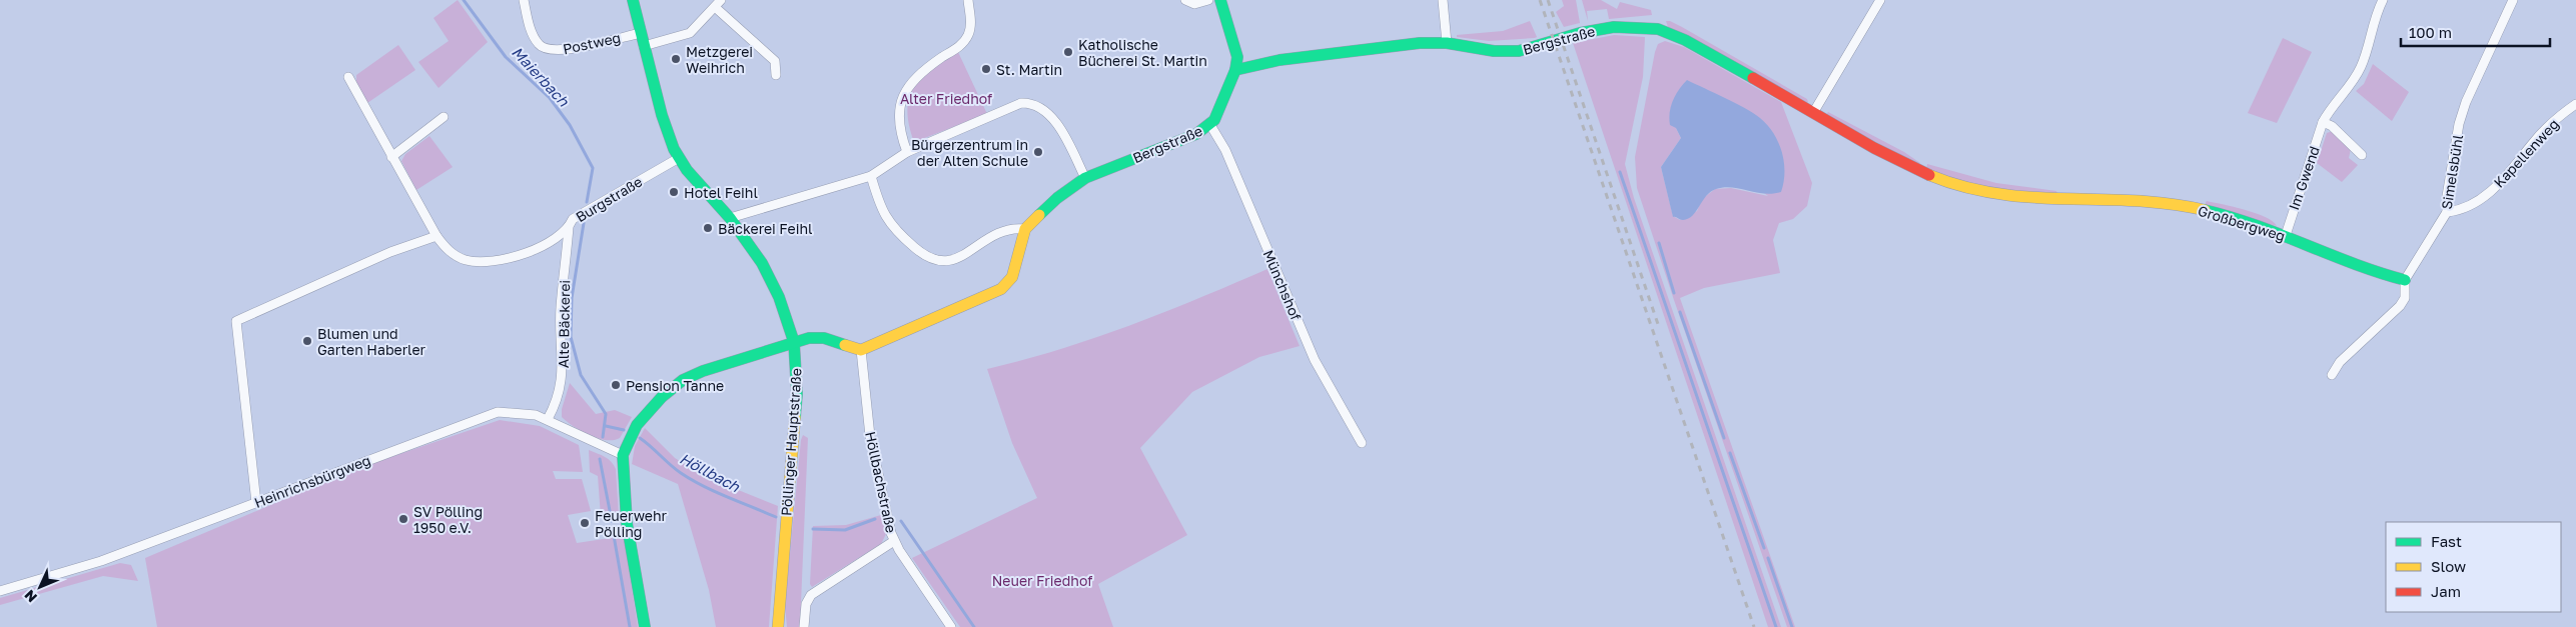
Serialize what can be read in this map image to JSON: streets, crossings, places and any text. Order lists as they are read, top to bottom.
{
  "streets": {
    "street": [
      "Bergstraße",
      "Postweg",
      "Kapellenweg",
      "Simelsbühl",
      "Im Gwend",
      "Burgstraße",
      "Großbergweg",
      "Münchshof",
      "Alte Bäckerei",
      "Pöllinger Hauptstraße",
      "Heinrichsbürgweg",
      "Höllbachstraße"
    ]
  },
  "crossings": [
    ["Bergstraße", "Großbergweg"],
    ["Bergstraße", "Münchshof"],
    ["Bergstraße", "Höllbachstraße"],
    ["Postweg", "Pöllinger Hauptstraße"],
    ["Kapellenweg", "Simelsbühl"],
    ["Simelsbühl", "Großbergweg"],
    ["Im Gwend", "Großbergweg"],
    ["Burgstraße", "Alte Bäckerei"],
    ["Burgstraße", "Pöllinger Hauptstraße"],
    ["Alte Bäckerei", "Heinrichsbürgweg"]
  ],
  "water": ["Maierbach", "Höllbach"],
  "parks": ["Alter Friedhof", "Neuer Friedhof"],
  "places": [
    "Katholische Bücherei St. Martin",
    "Metzgerei Weihrich",
    "St. Martin",
    "Bürgerzentrum in der Alten Schule",
    "Hotel Feihl",
    "Bäckerei Feihl",
    "Blumen und Garten Haberler",
    "Pension Tanne",
    "SV Pölling 1950 e.V.",
    "Feuerwehr Pölling"
  ],
  "legend": ["Fast", "Slow", "Jam"],
  "scale_bar": "100 m",
  "north": "bottom left"
}
